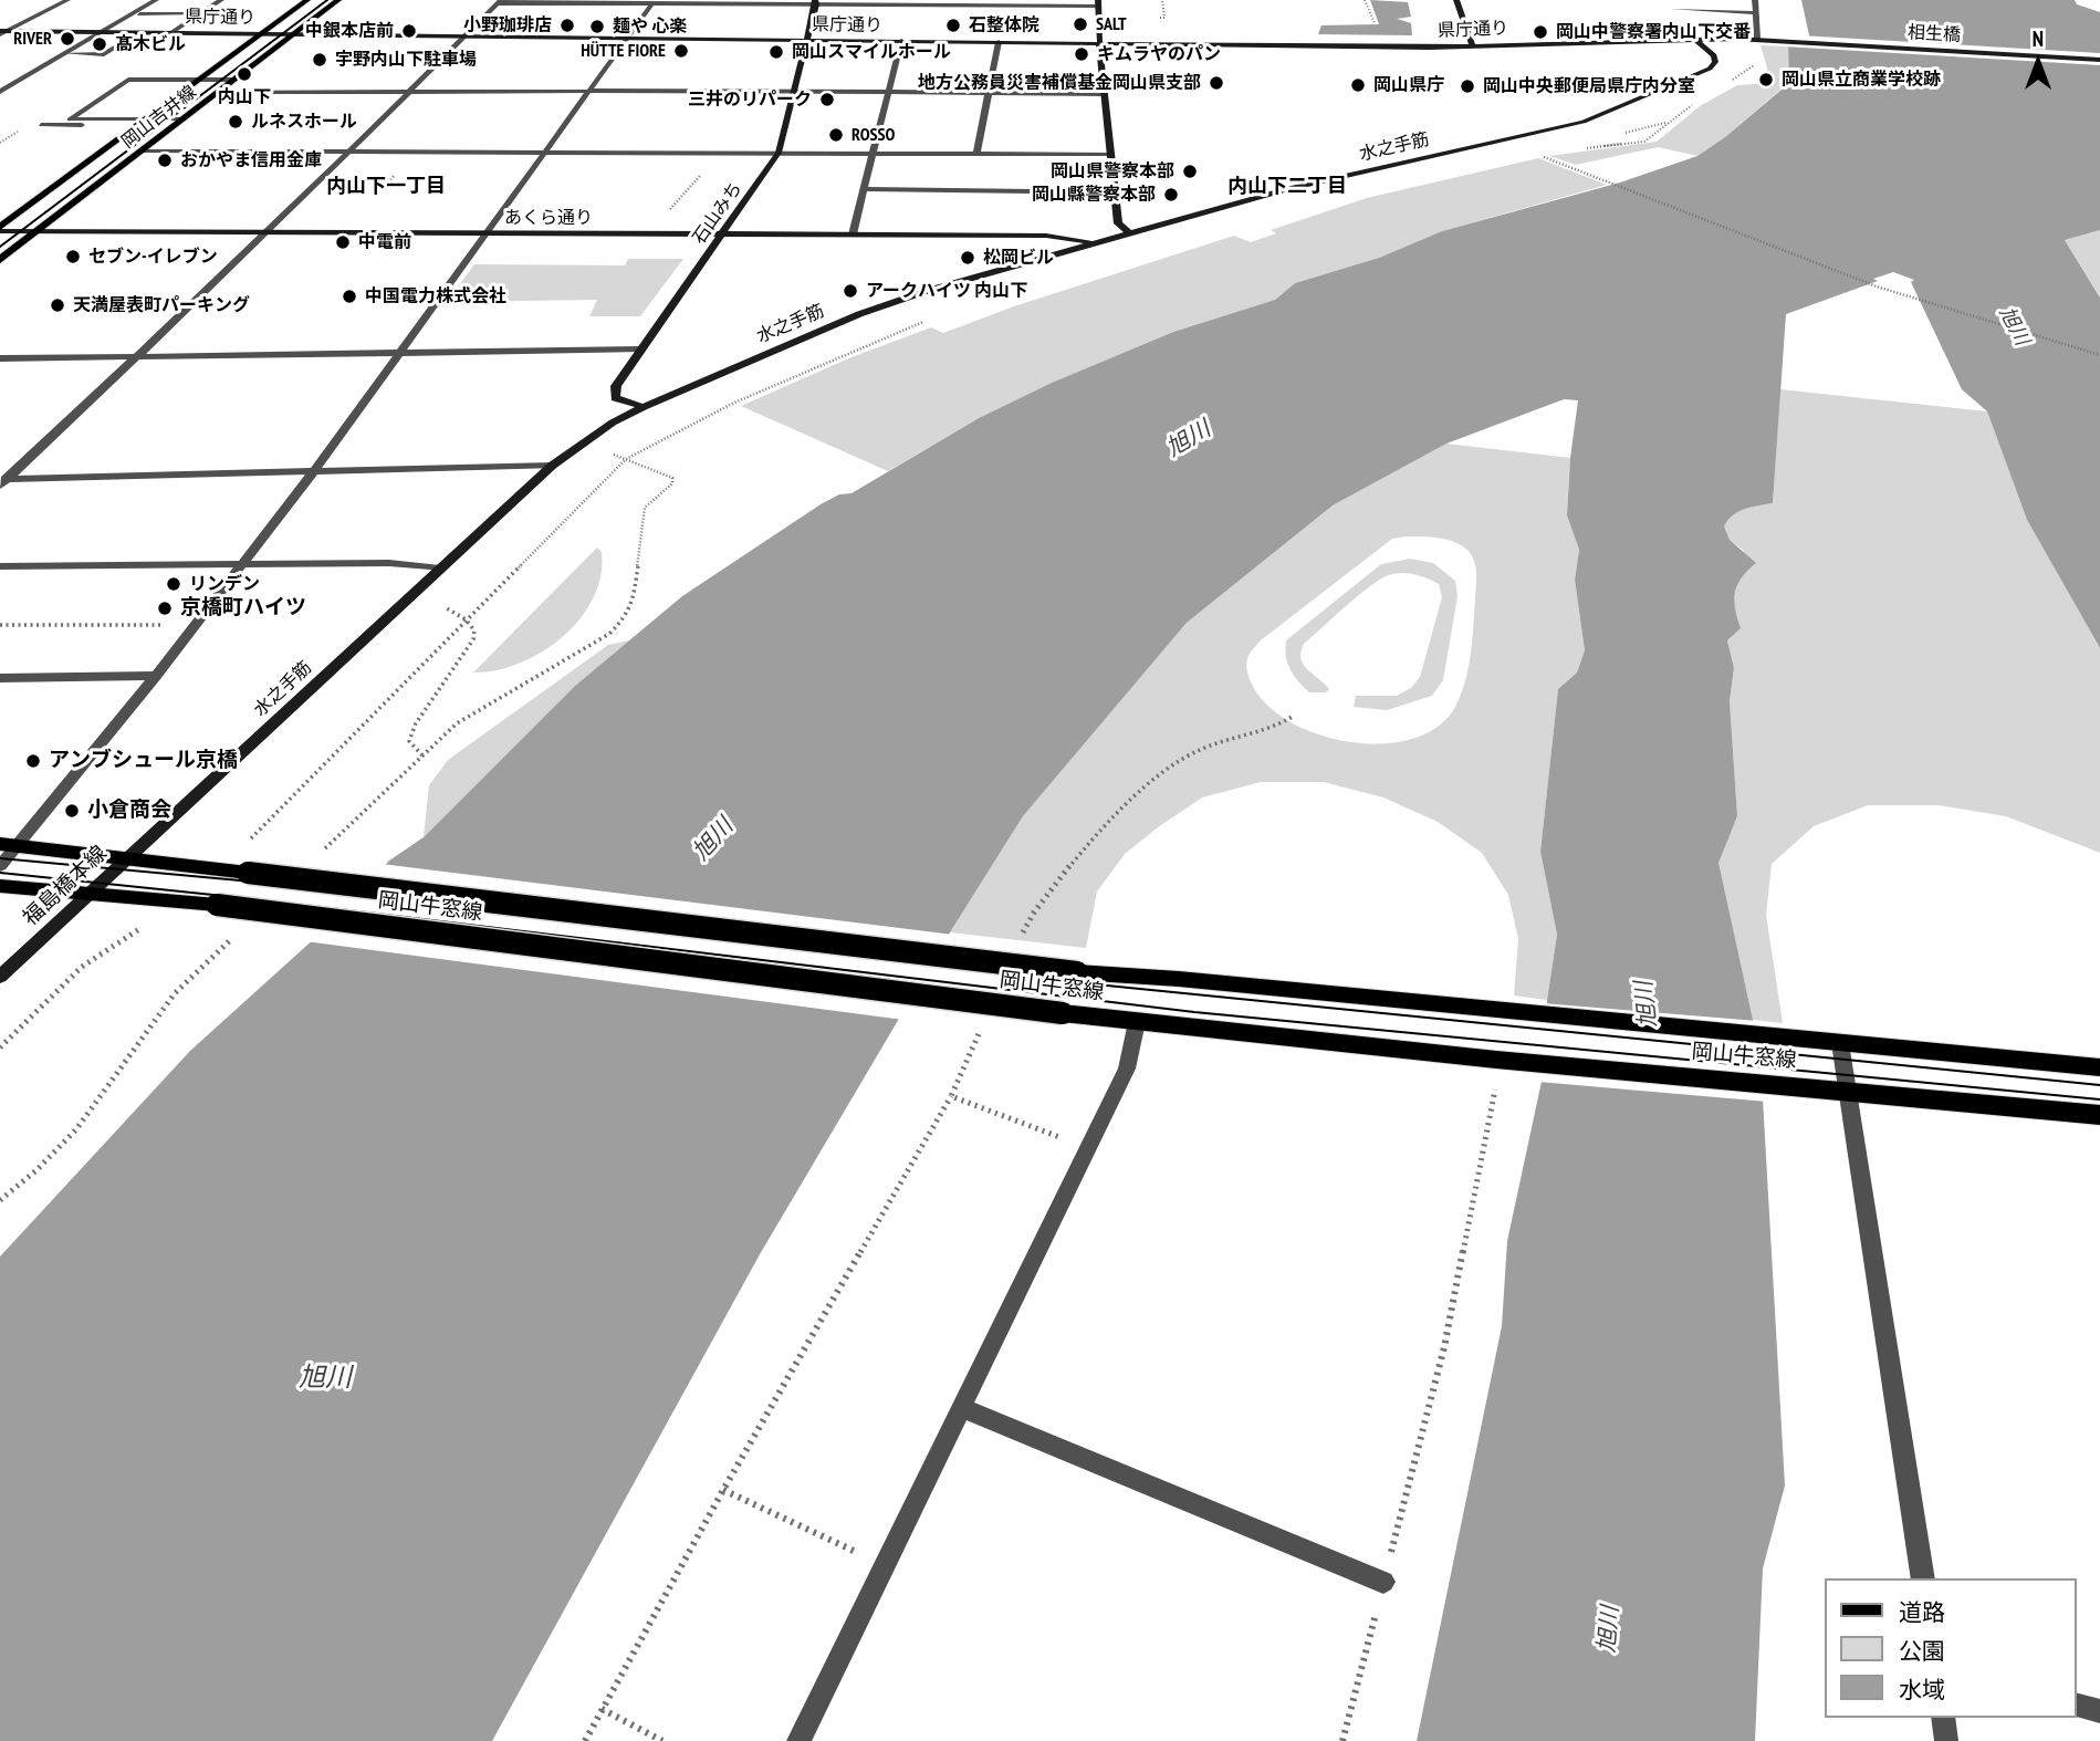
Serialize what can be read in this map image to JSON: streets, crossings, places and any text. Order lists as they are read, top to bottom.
{
  "streets": {
    "main road": ["岡山吉井線", "岡山牛窓線"],
    "street": [
      "県庁通り",
      "相生橋",
      "水之手筋",
      "石山みち",
      "あくら通り",
      "福島橋本線"
    ]
  },
  "crossings": [
    ["県庁通り", "相生橋"],
    ["県庁通り", "岡山吉井線"],
    ["県庁通り", "水之手筋"],
    ["県庁通り", "石山みち"],
    ["岡山吉井線", "あくら通り"],
    ["水之手筋", "石山みち"],
    ["水之手筋", "あくら通り"],
    ["水之手筋", "福島橋本線"],
    ["水之手筋", "岡山牛窓線"],
    ["石山みち", "あくら通り"],
    ["福島橋本線", "岡山牛窓線"]
  ],
  "districts": ["内山下一丁目", "内山下二丁目"],
  "water": ["旭川"],
  "places": [
    "SALT",
    "小野珈琲店",
    "石整体院",
    "麺や 心楽",
    "中銀本店前",
    "岡山中警察署内山下交番",
    "RIVER",
    "髙木ビル",
    "HÜTTE FIORE",
    "岡山スマイルホール",
    "キムラヤのパン",
    "宇野内山下駐車場",
    "内山下",
    "岡山県立商業学校跡",
    "地方公務員災害補償基金岡山県支部",
    "岡山県庁",
    "岡山中央郵便局県庁内分室",
    "三井のリパーク",
    "ルネスホール",
    "ROSSO",
    "おかやま信用金庫",
    "岡山県警察本部",
    "岡山縣警察本部",
    "中電前",
    "セブン-イレブン",
    "松岡ビル",
    "アークハイツ 内山下",
    "中国電力株式会社",
    "天満屋表町パーキング",
    "リンデン",
    "京橋町ハイツ",
    "アンブシュール京橋",
    "小倉商会"
  ],
  "legend": ["道路", "公園", "水域"],
  "north": "top"
}
